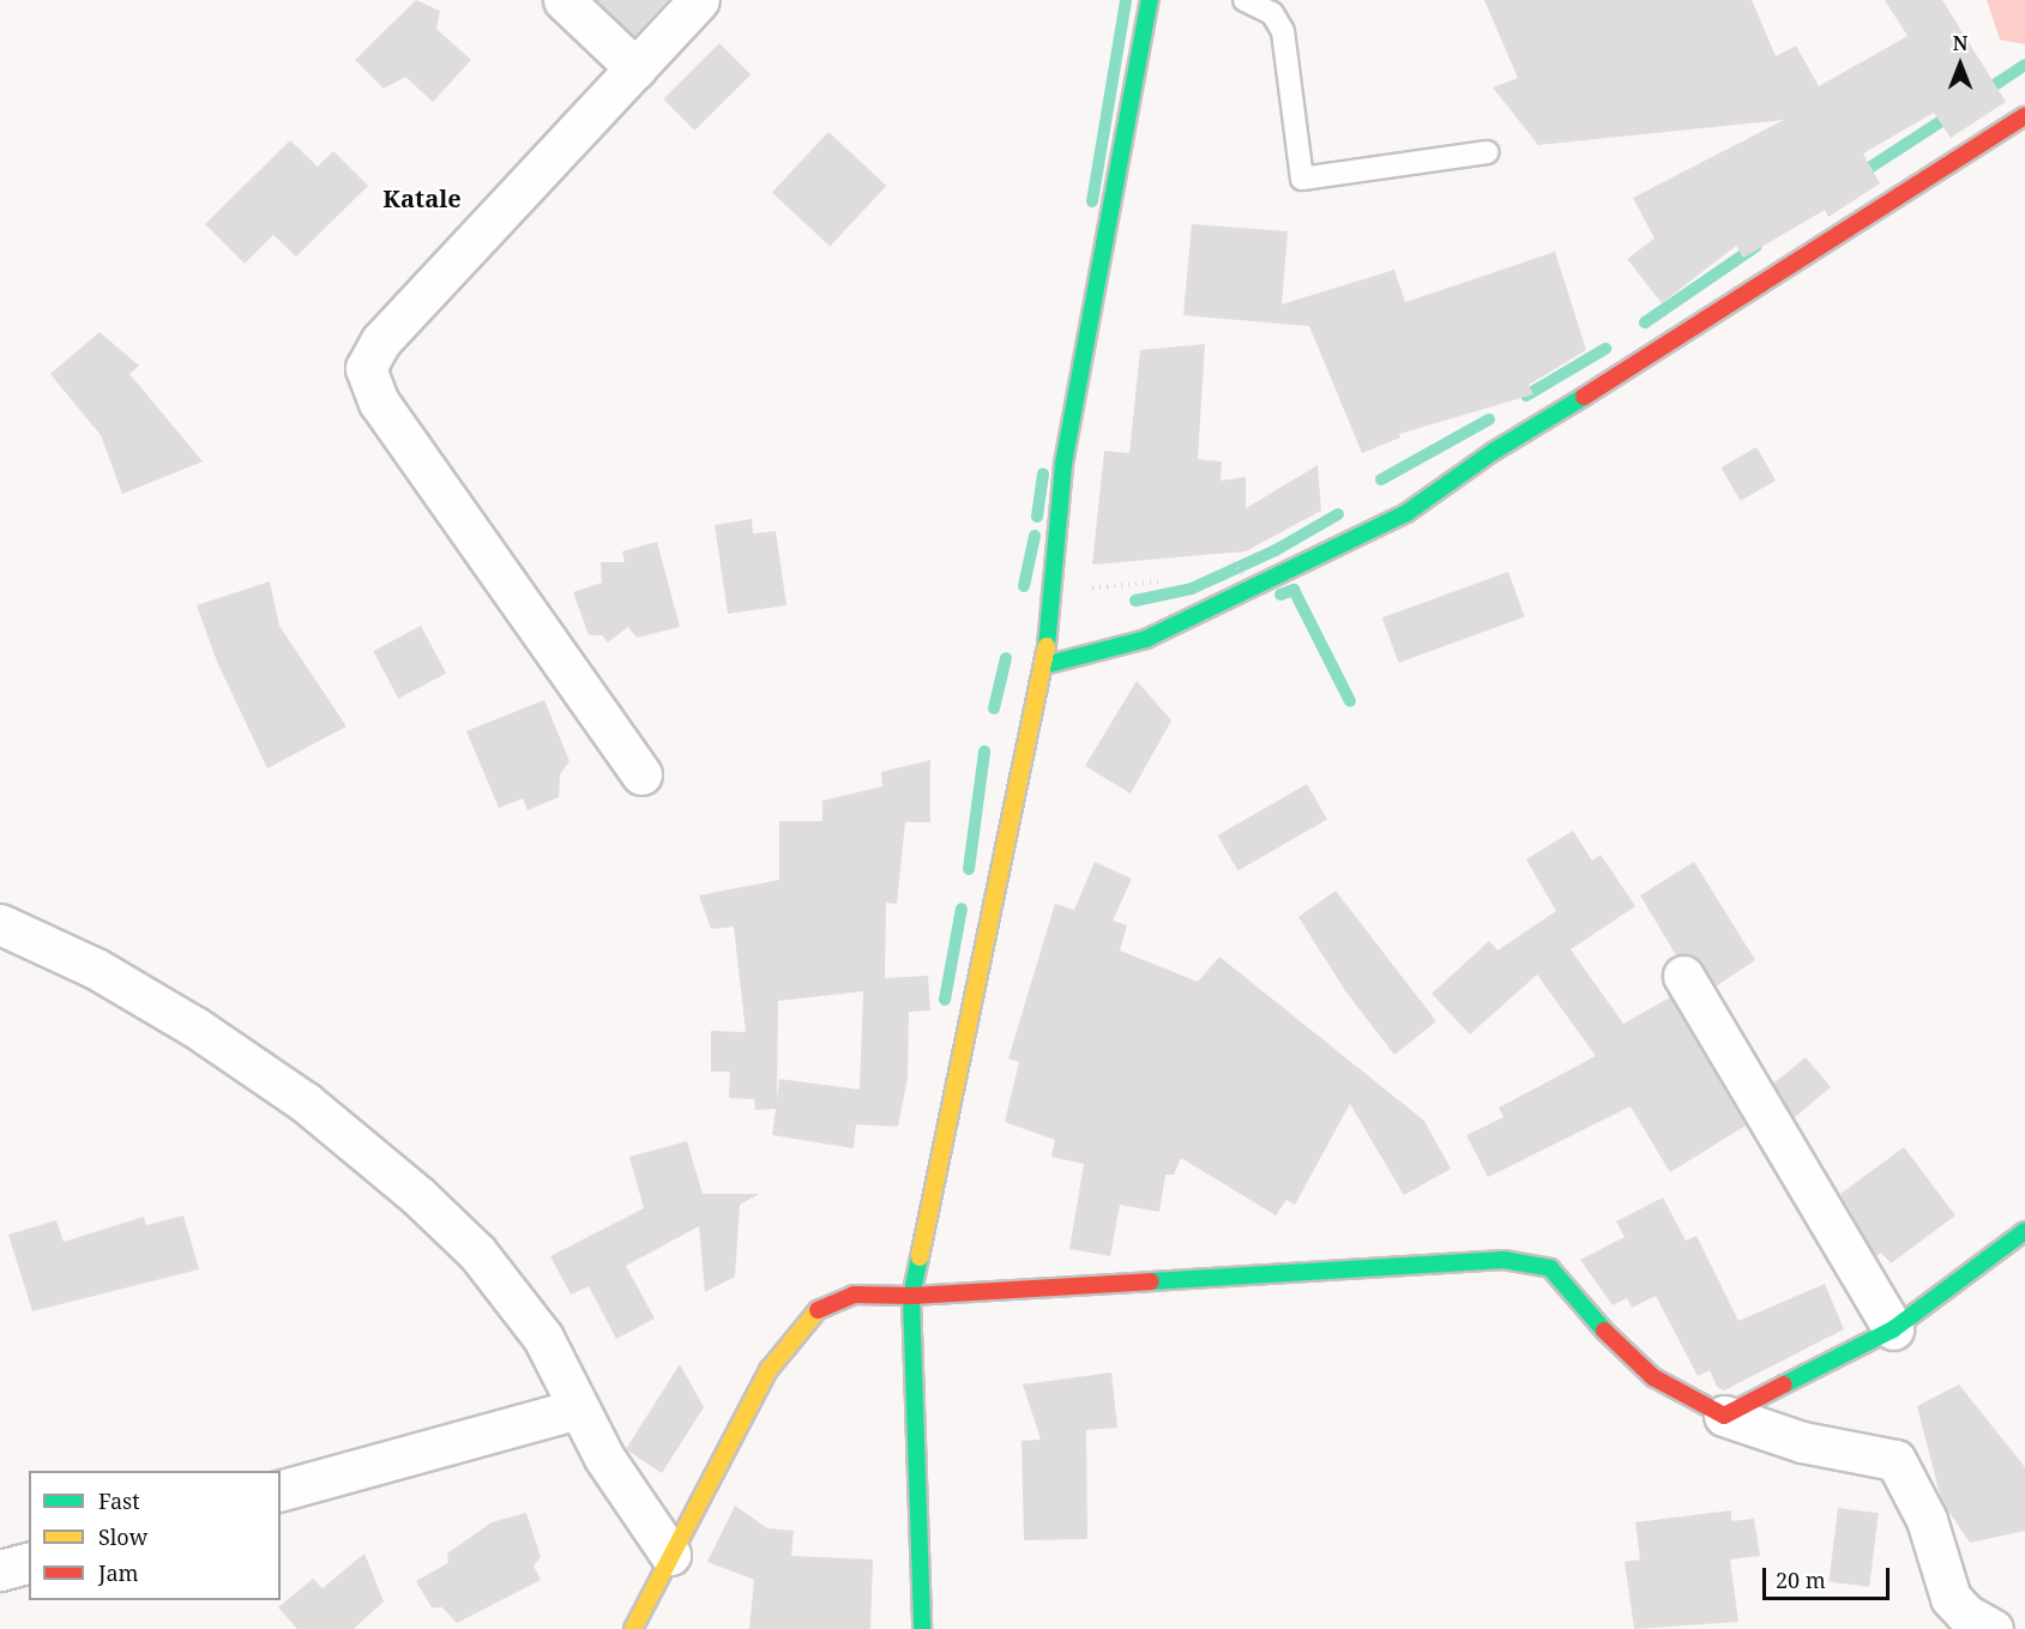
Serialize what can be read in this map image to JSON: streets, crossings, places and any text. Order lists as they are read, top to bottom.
{
  "districts": ["Katale"],
  "legend": ["Fast", "Slow", "Jam"],
  "scale_bar": "20 m",
  "north": "top"
}
